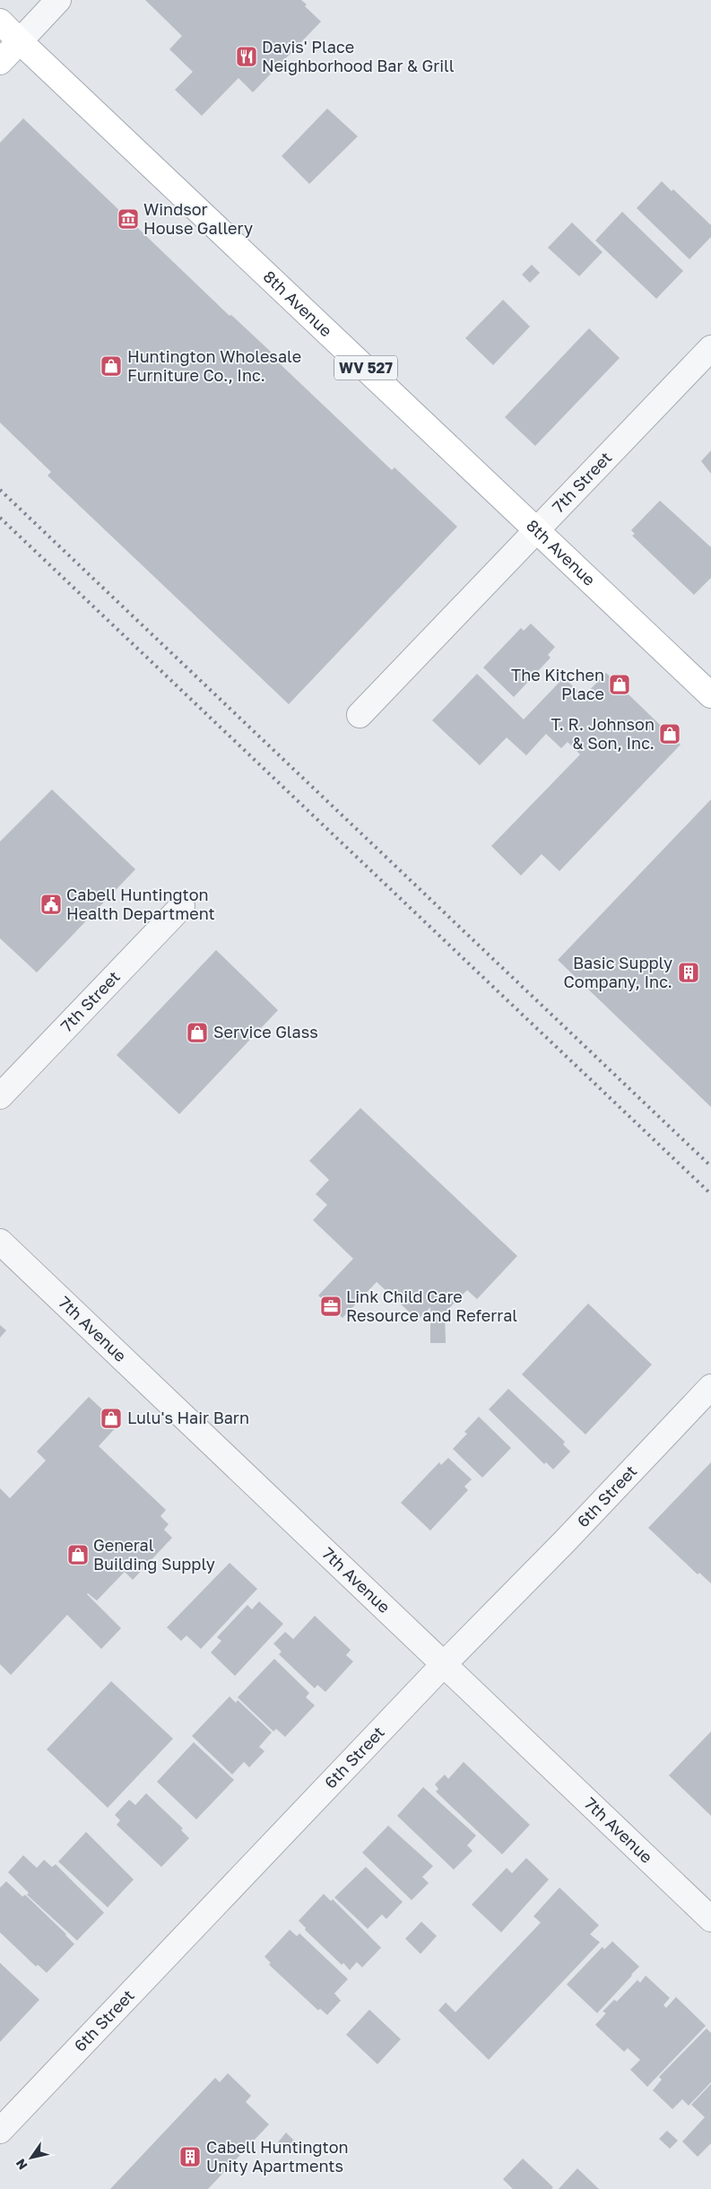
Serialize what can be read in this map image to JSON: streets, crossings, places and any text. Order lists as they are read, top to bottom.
{
  "streets": {
    "main road": ["8th Avenue", "WV 527"],
    "street": ["7th Street", "7th Avenue", "6th Street"]
  },
  "crossings": [
    ["8th Avenue", "7th Street"],
    ["7th Avenue", "6th Street"]
  ],
  "places": {
    "restaurant": ["Davis' Place Neighborhood Bar & Grill"],
    "museum": ["Windsor House Gallery"],
    "shop": [
      "Huntington Wholesale Furniture Co., Inc.",
      "The Kitchen Place",
      "T. R. Johnson & Son, Inc.",
      "Service Glass",
      "Lulu's Hair Barn",
      "General Building Supply"
    ],
    "public building": ["Cabell Huntington Health Department"],
    "building": ["Basic Supply Company, Inc.", "Cabell Huntington Unity Apartments"],
    "office": ["Link Child Care Resource and Referral"]
  },
  "north": "bottom left"
}
